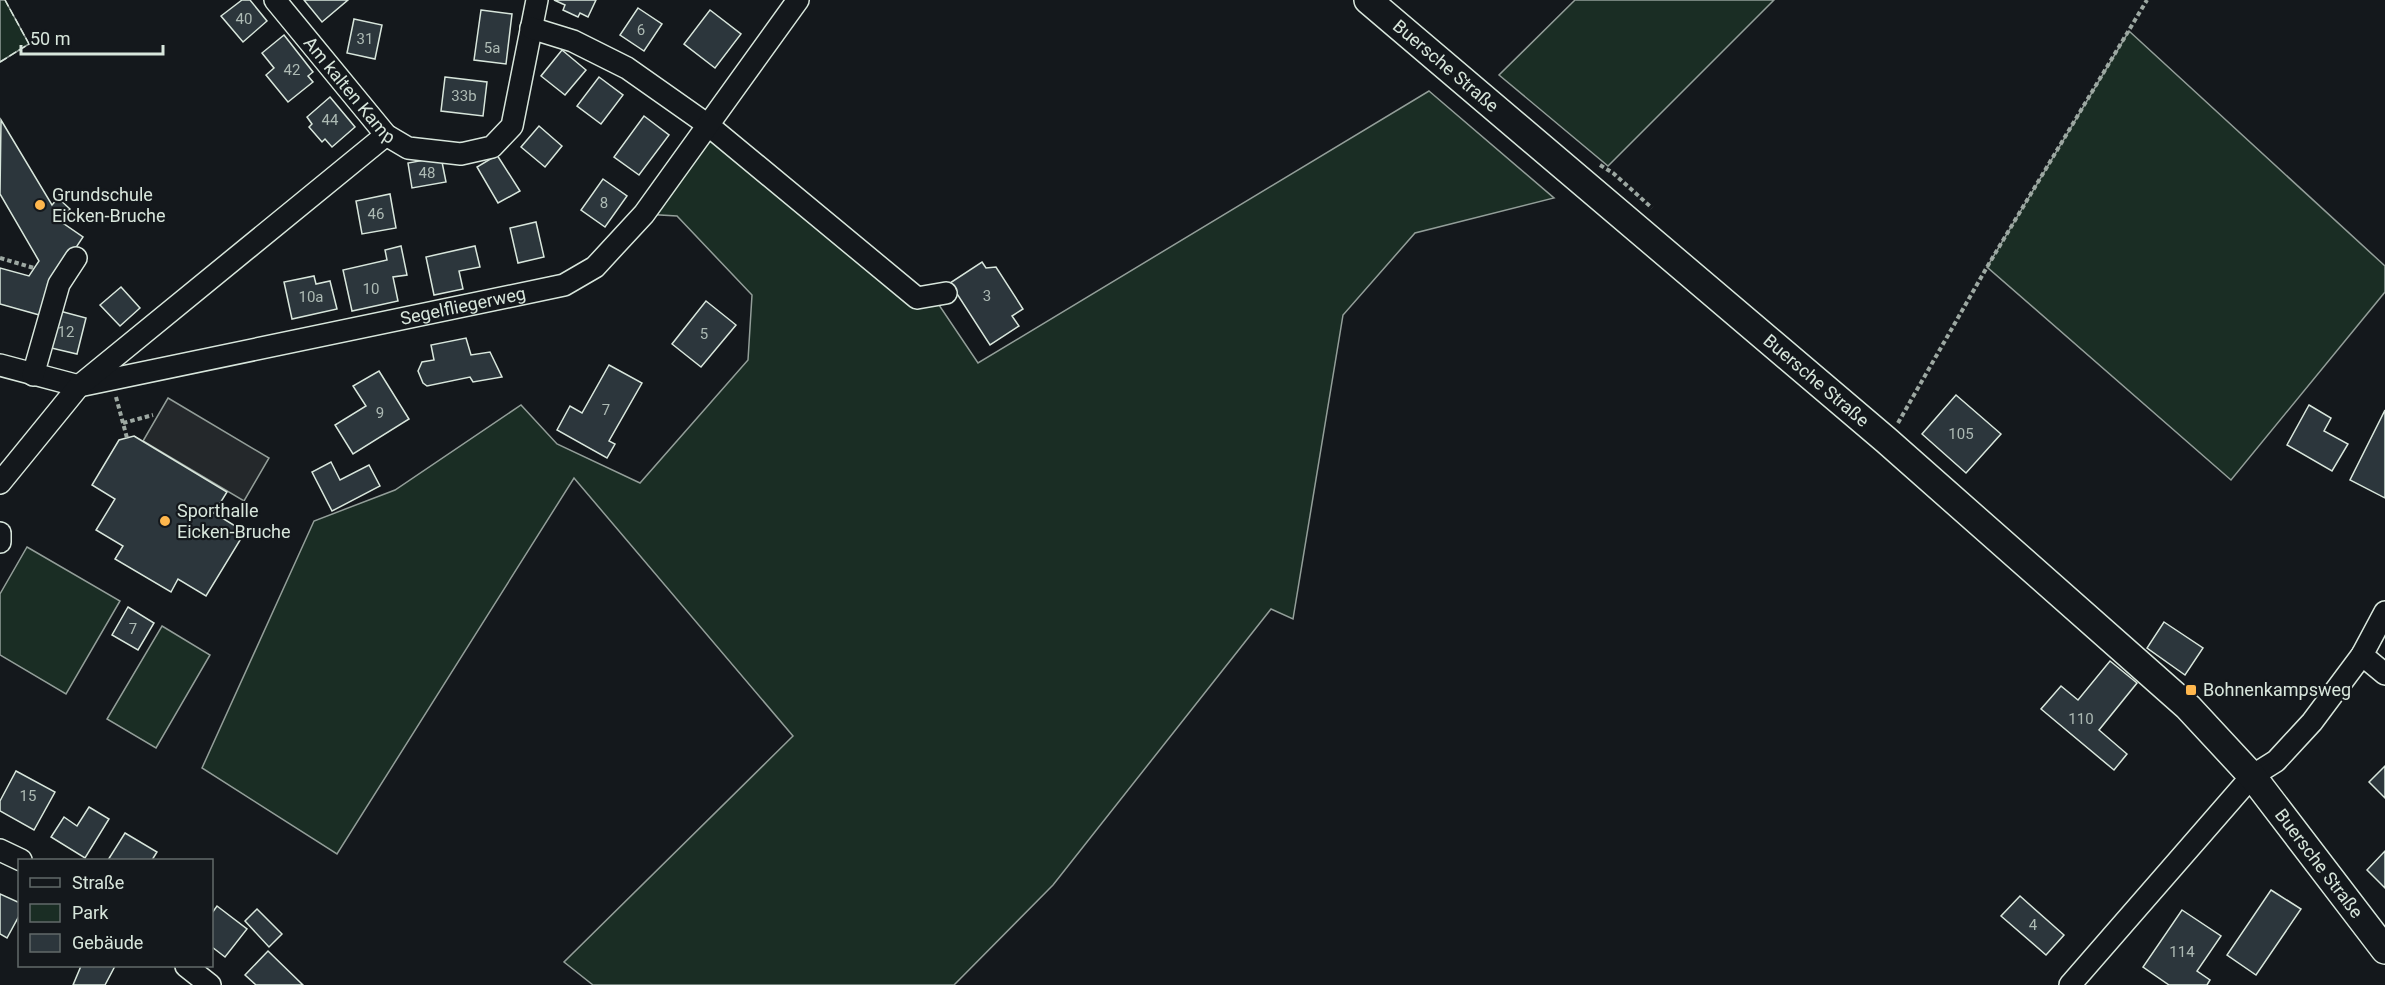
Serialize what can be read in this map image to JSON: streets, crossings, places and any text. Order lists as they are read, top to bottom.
{
  "streets": {
    "main road": ["Buersche Straße"],
    "street": ["Am kalten Kamp", "Segelfliegerweg"]
  },
  "places": {
    "other": ["Grundschule Eicken-Bruche", "Sporthalle Eicken-Bruche"],
    "transit": ["Bohnenkampsweg"]
  },
  "house_numbers": [
    "40",
    "6",
    "31",
    "5a",
    "42",
    "33b",
    "44",
    "48",
    "8",
    "46",
    "10",
    "3",
    "10a",
    "12",
    "5",
    "7",
    "9",
    "105",
    "7",
    "110",
    "15",
    "4",
    "114"
  ],
  "legend": ["Straße", "Park", "Gebäude"],
  "scale_bar": "50 m"
}
